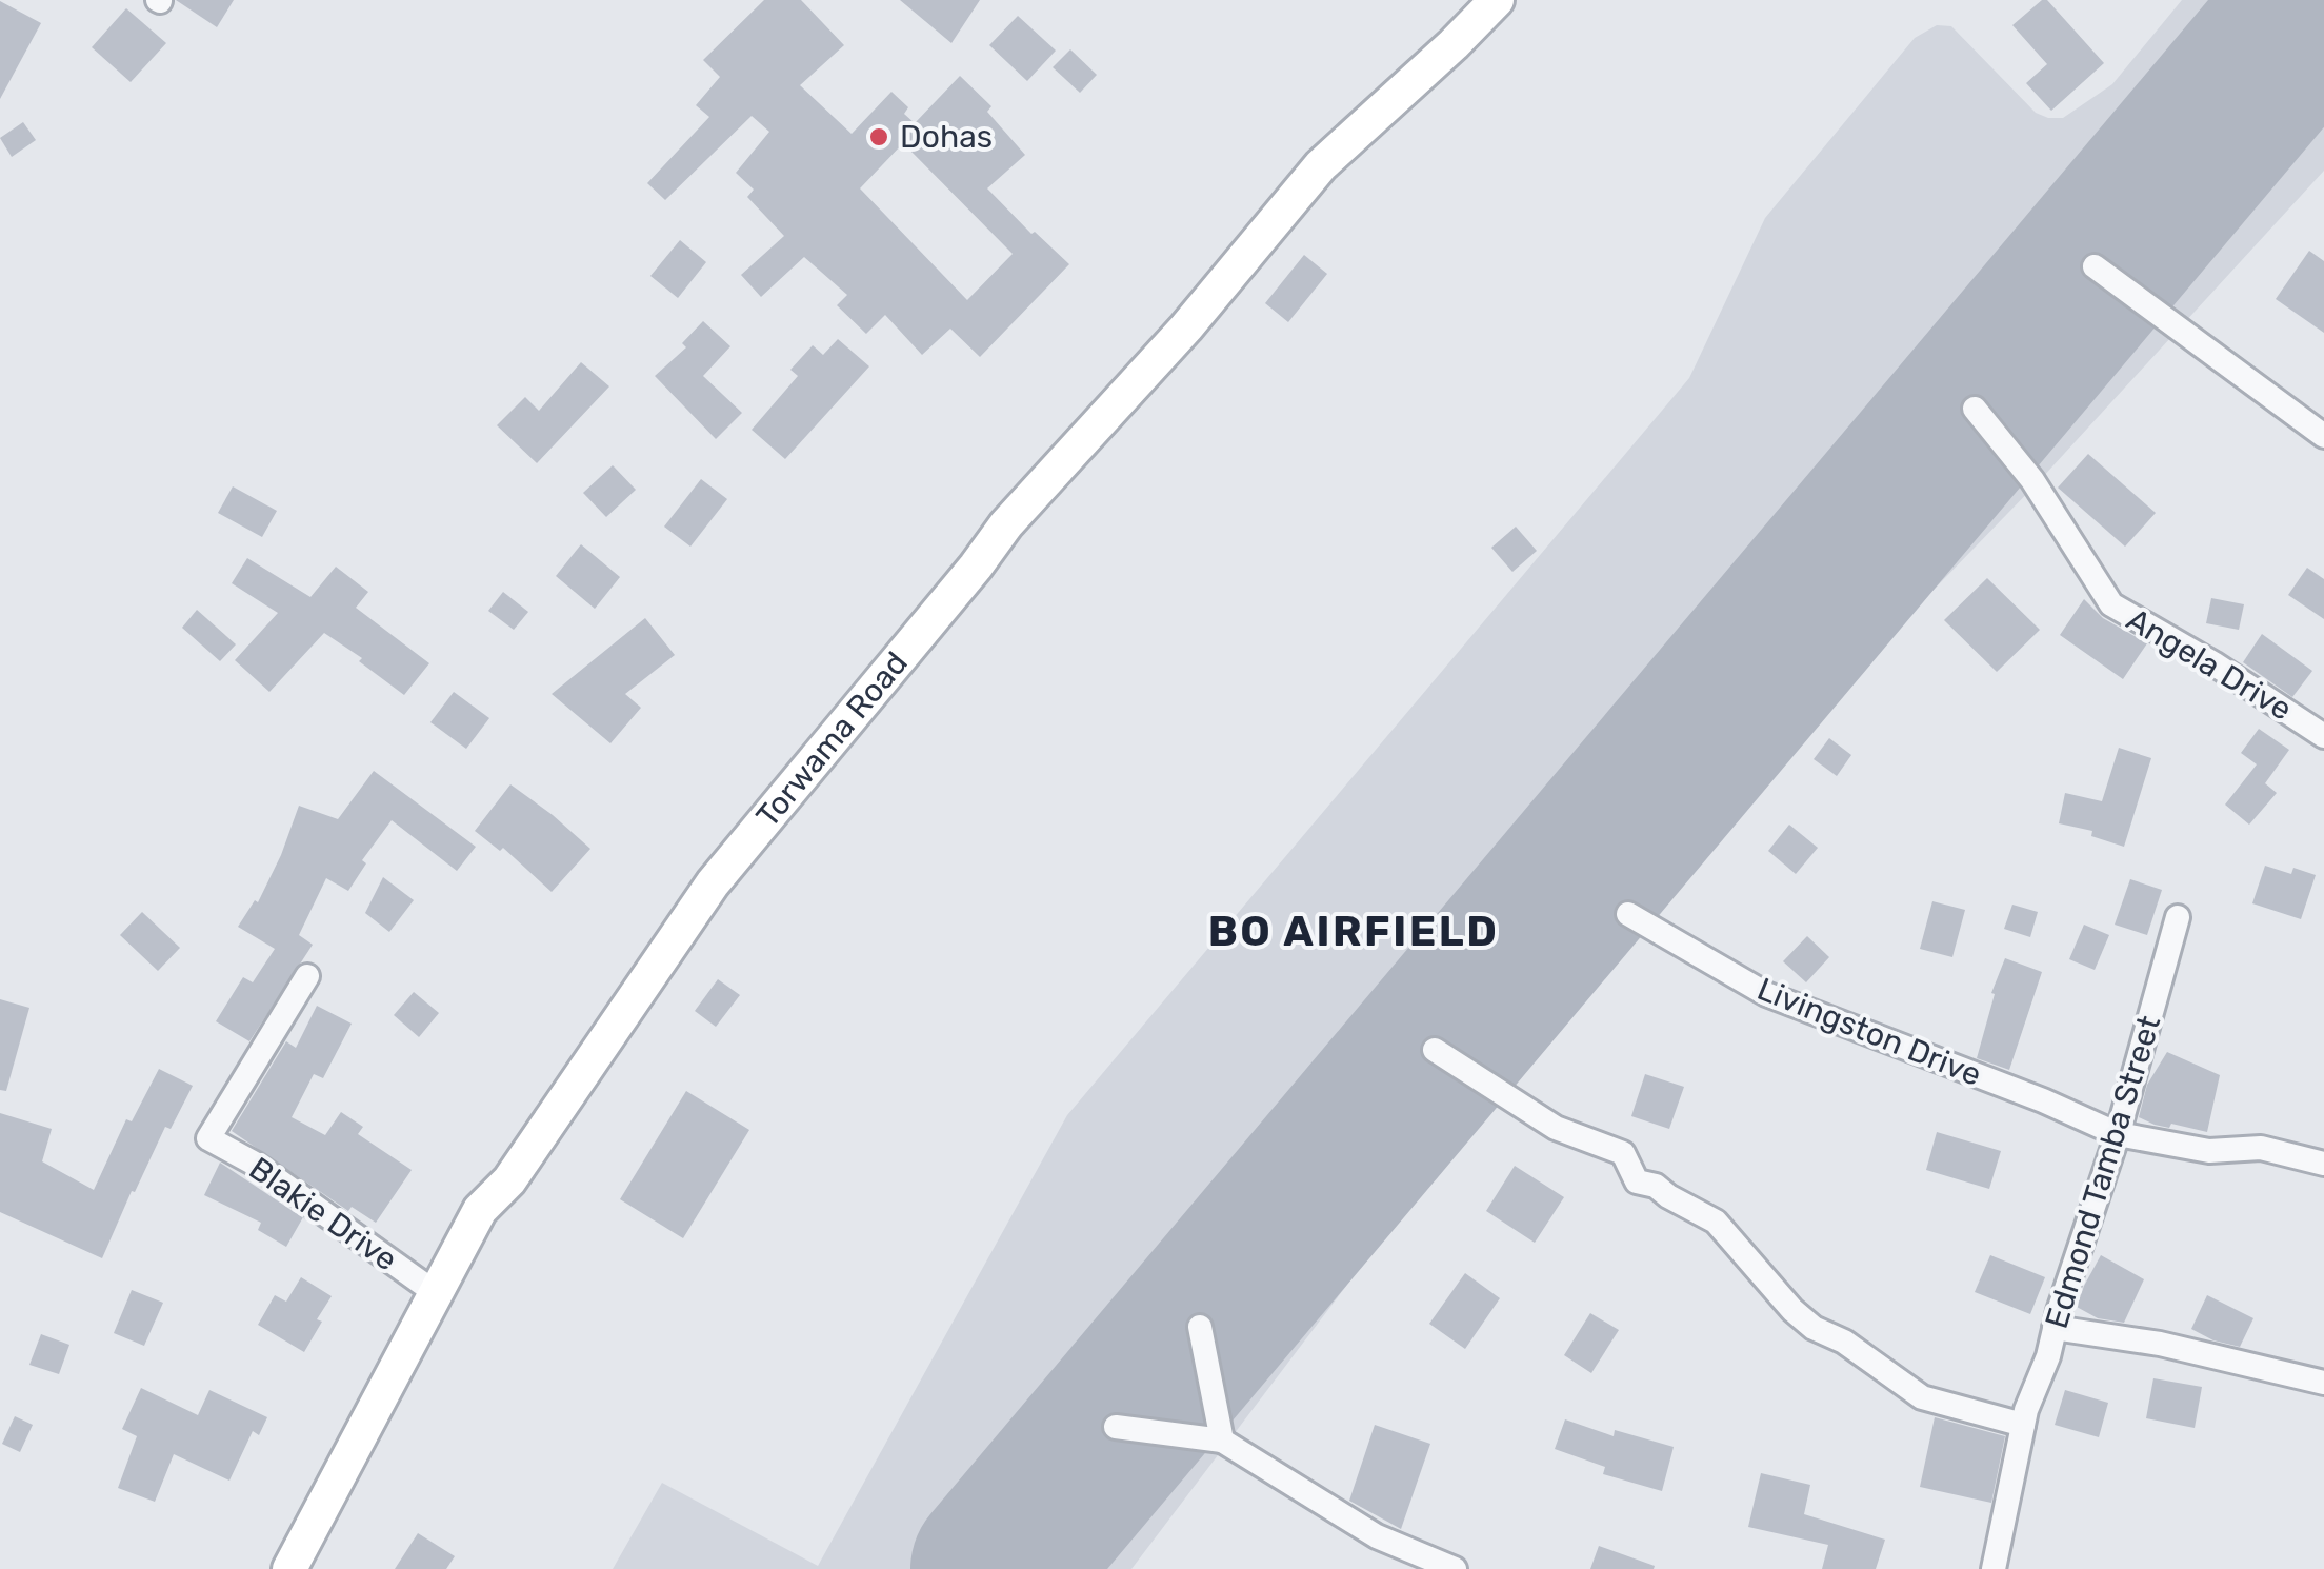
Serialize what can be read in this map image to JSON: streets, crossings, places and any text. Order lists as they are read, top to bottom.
{
  "streets": {
    "main road": ["Torwama Road"],
    "street": [
      "Angela Drive",
      "Livingston Drive",
      "Edmond Tamba Street",
      "Blakie Drive"
    ]
  },
  "crossings": [
    ["Torwama Road", "Blakie Drive"],
    ["Livingston Drive", "Edmond Tamba Street"]
  ],
  "districts": ["BO AIRFIELD"],
  "places": ["Dohas"]
}
